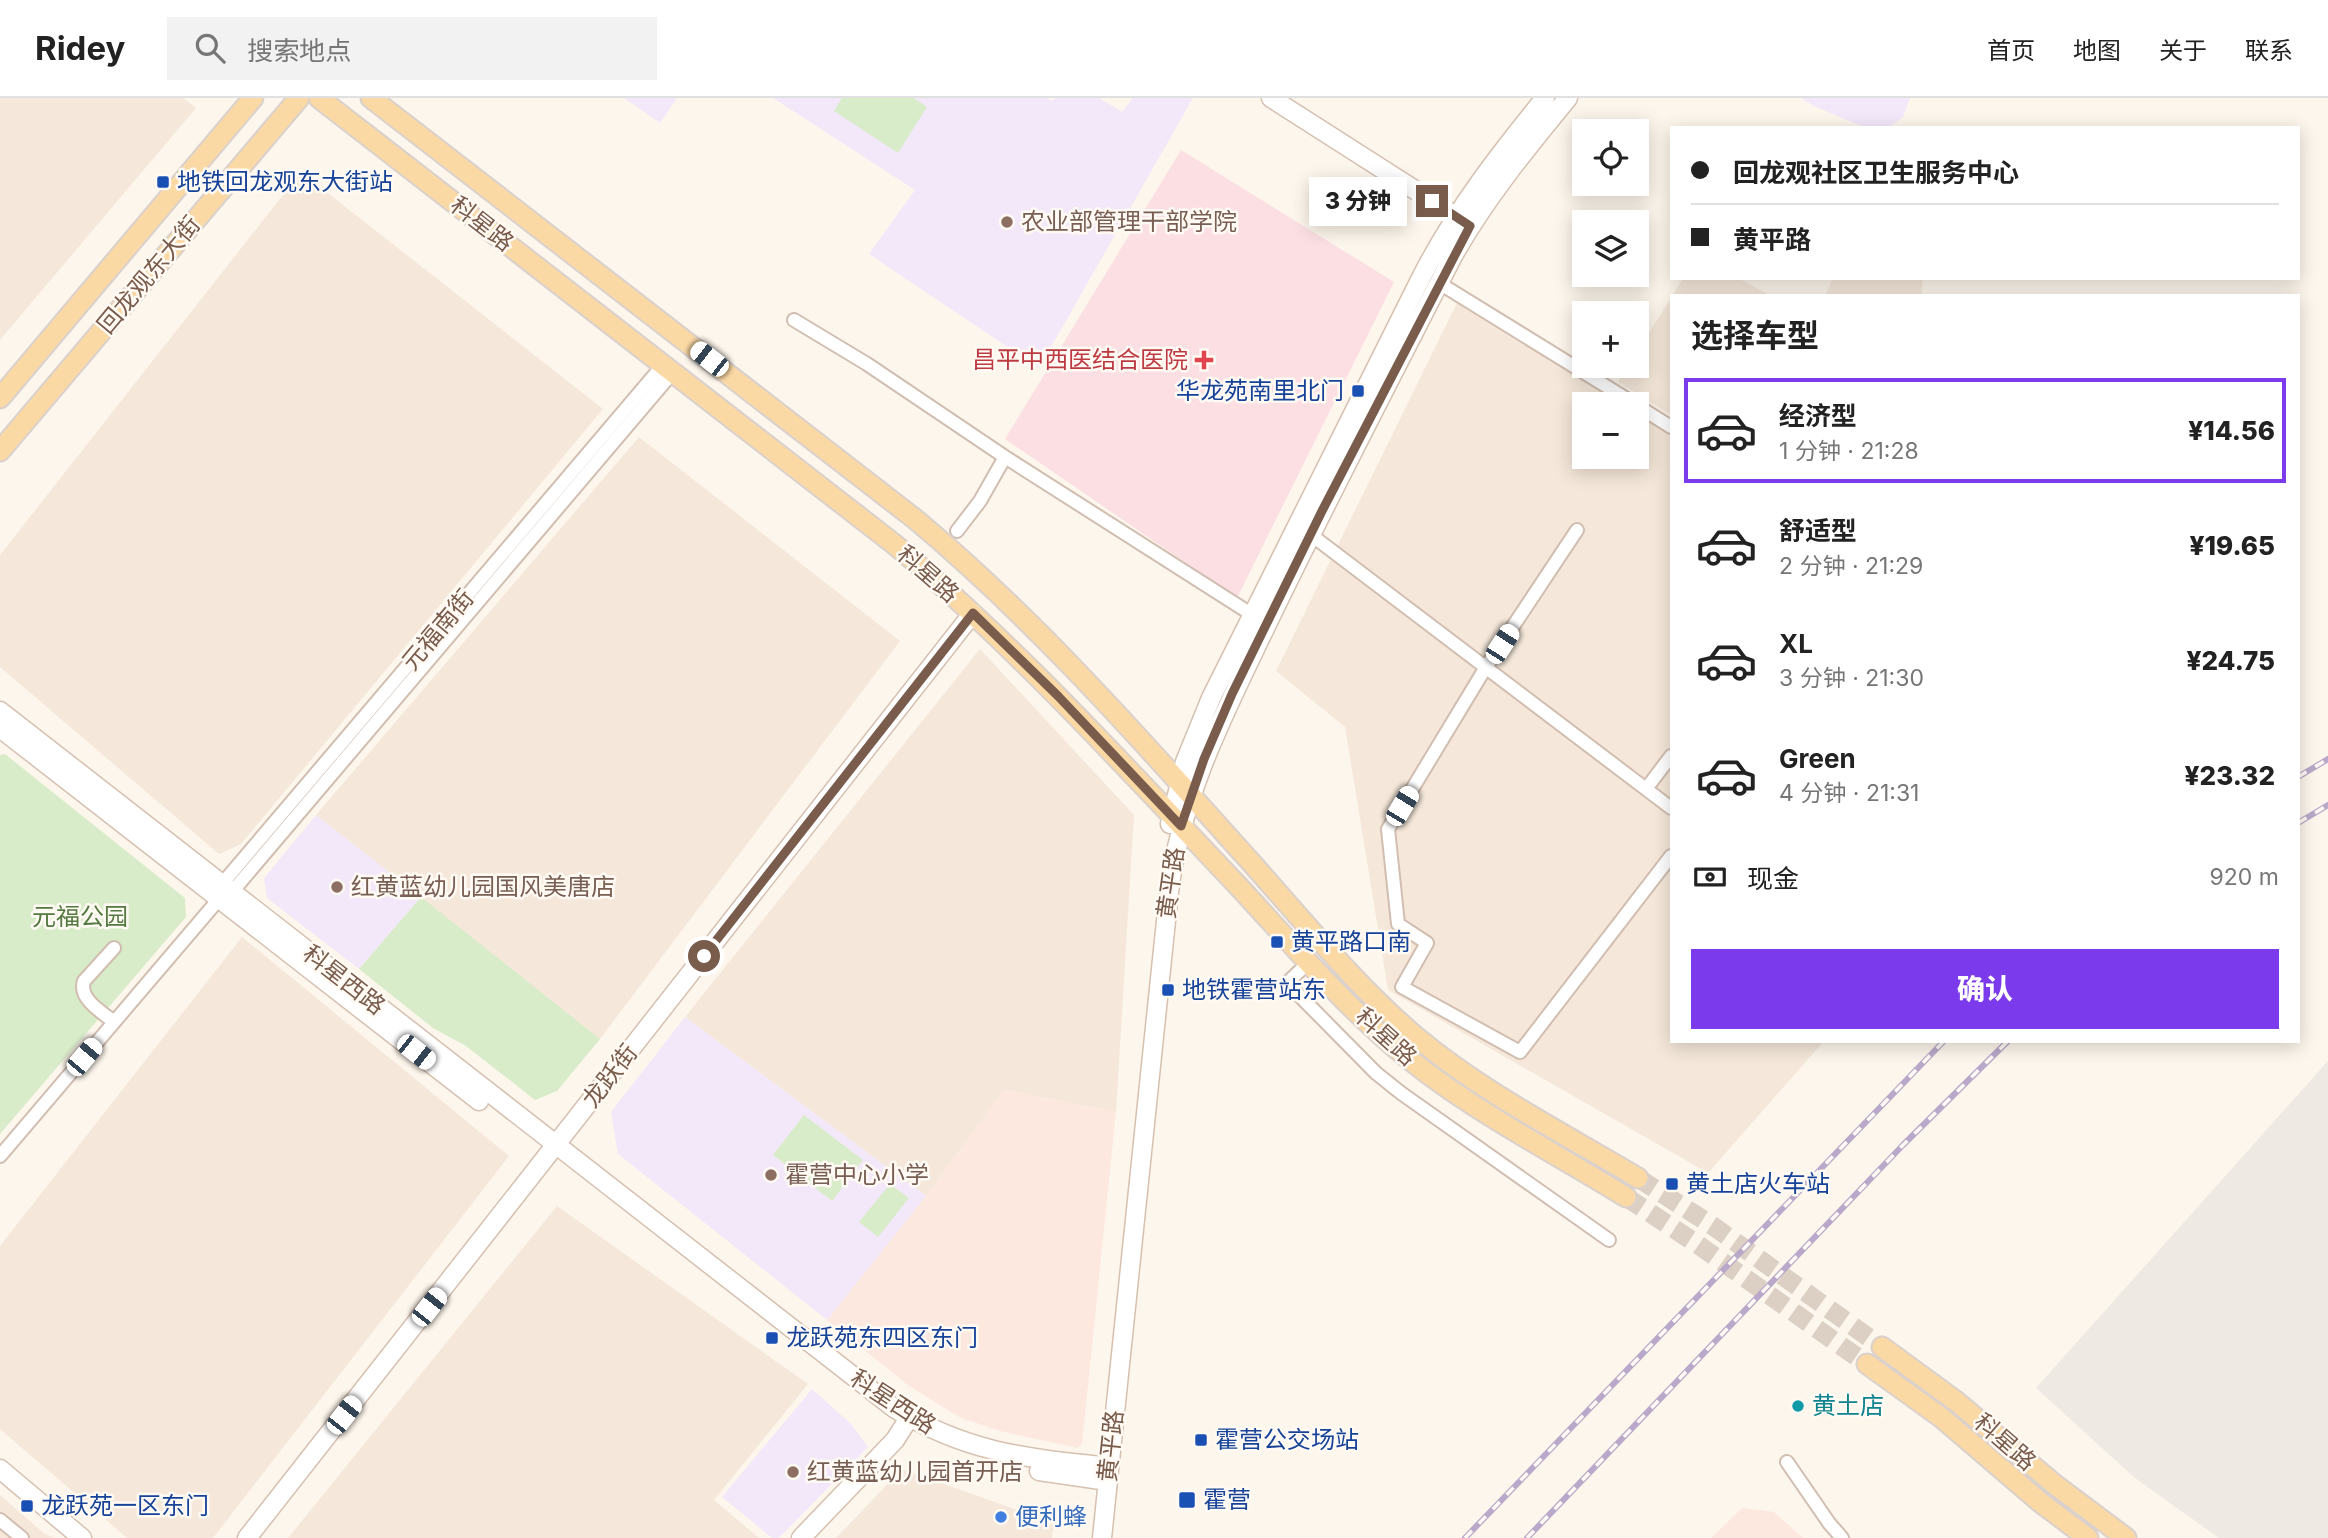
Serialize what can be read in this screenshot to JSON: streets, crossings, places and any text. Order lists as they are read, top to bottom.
{
  "streets": {
    "main road": ["科星路", "回龙观东大街"],
    "street": [
      "元福南街",
      "黄平路",
      "科星西路",
      "龙跃街"
    ]
  },
  "crossings": [
    ["科星路", "元福南街"],
    ["科星路", "黄平路"],
    ["科星路", "龙跃街"],
    ["元福南街", "科星西路"],
    ["黄平路", "科星西路"],
    ["科星西路", "龙跃街"]
  ],
  "parks": ["元福公园"],
  "places": {
    "transit": [
      "地铁回龙观东大街站",
      "华龙苑南里北门",
      "黄平路口南",
      "地铁霍营站东",
      "黄土店火车站",
      "龙跃苑东四区东门",
      "霍营公交场站",
      "霍营",
      "龙跃苑一区东门"
    ],
    "other": [
      "农业部管理干部学院",
      "红黄蓝幼儿园国风美唐店",
      "霍营中心小学",
      "黄土店",
      "红黄蓝幼儿园首开店",
      "便利蜂"
    ],
    "health": ["昌平中西医结合医院"]
  },
  "page": {
    "header": "Ridey",
    "search": "搜索地点",
    "nav": [
      "首页",
      "地图",
      "关于",
      "联系"
    ],
    "map_buttons": ["+", "−"],
    "banner": ["回龙观社区卫生服务中心", "黄平路"],
    "bubble": "3 分钟",
    "heading": "选择车型",
    "list": [
      {
        "name": "经济型",
        "note": "1 分钟 · 21:28",
        "value": "¥14.56"
      },
      {
        "name": "舒适型",
        "note": "2 分钟 · 21:29",
        "value": "¥19.65"
      },
      {
        "name": "XL",
        "note": "3 分钟 · 21:30",
        "value": "¥24.75"
      },
      {
        "name": "Green",
        "note": "4 分钟 · 21:31",
        "value": "¥23.32"
      }
    ],
    "pay": ["现金", "920 m"],
    "buttons": "确认"
  }
}
